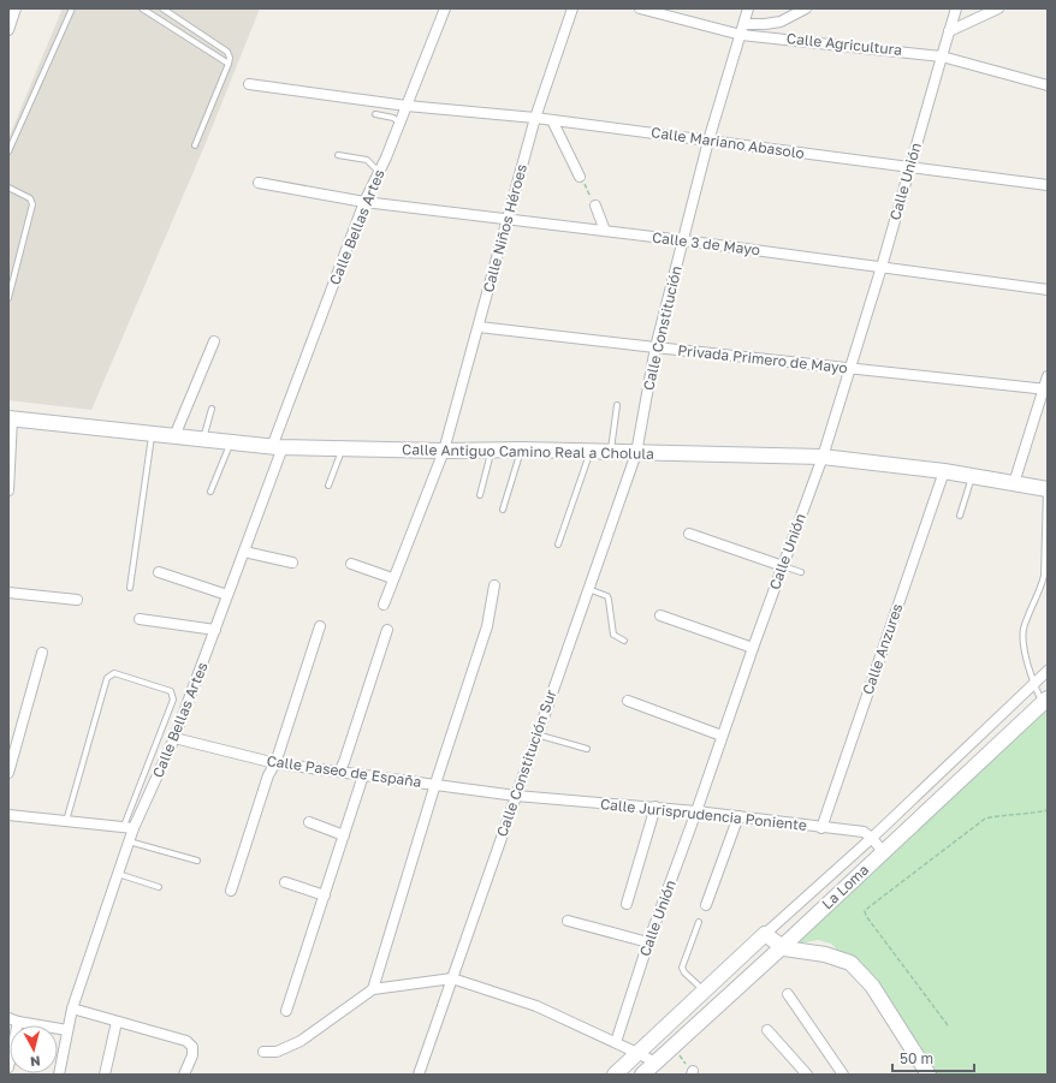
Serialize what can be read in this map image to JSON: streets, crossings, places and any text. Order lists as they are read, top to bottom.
{
  "streets": {
    "main road": ["Calle Antiguo Camino Real a Cholula", "La Loma"],
    "street": [
      "Calle Agricultura",
      "Calle Mariano Abasolo",
      "Calle Unión",
      "Calle Bellas Artes",
      "Calle Niños Héroes",
      "Calle 3 de Mayo",
      "Calle Constitución",
      "Privada Primero de Mayo",
      "Calle Anzures",
      "Calle Constitución Sur",
      "Calle Paseo de España",
      "Calle Jurisprudencia Poniente"
    ]
  },
  "crossings": [
    ["Calle Agricultura", "Calle Unión"],
    ["Calle Agricultura", "Calle Constitución"],
    ["Calle Mariano Abasolo", "Calle Unión"],
    ["Calle Mariano Abasolo", "Calle Bellas Artes"],
    ["Calle Mariano Abasolo", "Calle Niños Héroes"],
    ["Calle Mariano Abasolo", "Calle Constitución"],
    ["Calle Unión", "Calle 3 de Mayo"],
    ["Calle Unión", "Privada Primero de Mayo"],
    ["Calle Unión", "Calle Antiguo Camino Real a Cholula"],
    ["Calle Unión", "Calle Jurisprudencia Poniente"],
    ["Calle Bellas Artes", "Calle 3 de Mayo"],
    ["Calle Bellas Artes", "Calle Antiguo Camino Real a Cholula"],
    ["Calle Bellas Artes", "Calle Paseo de España"],
    ["Calle Niños Héroes", "Calle 3 de Mayo"],
    ["Calle Niños Héroes", "Privada Primero de Mayo"],
    ["Calle Niños Héroes", "Calle Antiguo Camino Real a Cholula"],
    ["Calle 3 de Mayo", "Calle Constitución"],
    ["Calle Constitución", "Privada Primero de Mayo"],
    ["Calle Constitución", "Calle Antiguo Camino Real a Cholula"],
    ["Calle Constitución", "Calle Constitución Sur"],
    ["Calle Antiguo Camino Real a Cholula", "Calle Anzures"],
    ["Calle Antiguo Camino Real a Cholula", "Calle Constitución Sur"],
    ["Calle Anzures", "Calle Jurisprudencia Poniente"],
    ["Calle Constitución Sur", "Calle Paseo de España"],
    ["Calle Constitución Sur", "Calle Jurisprudencia Poniente"],
    ["Calle Paseo de España", "Calle Jurisprudencia Poniente"],
    ["Calle Jurisprudencia Poniente", "La Loma"]
  ],
  "scale_bar": "50 m",
  "north": "bottom"
}
